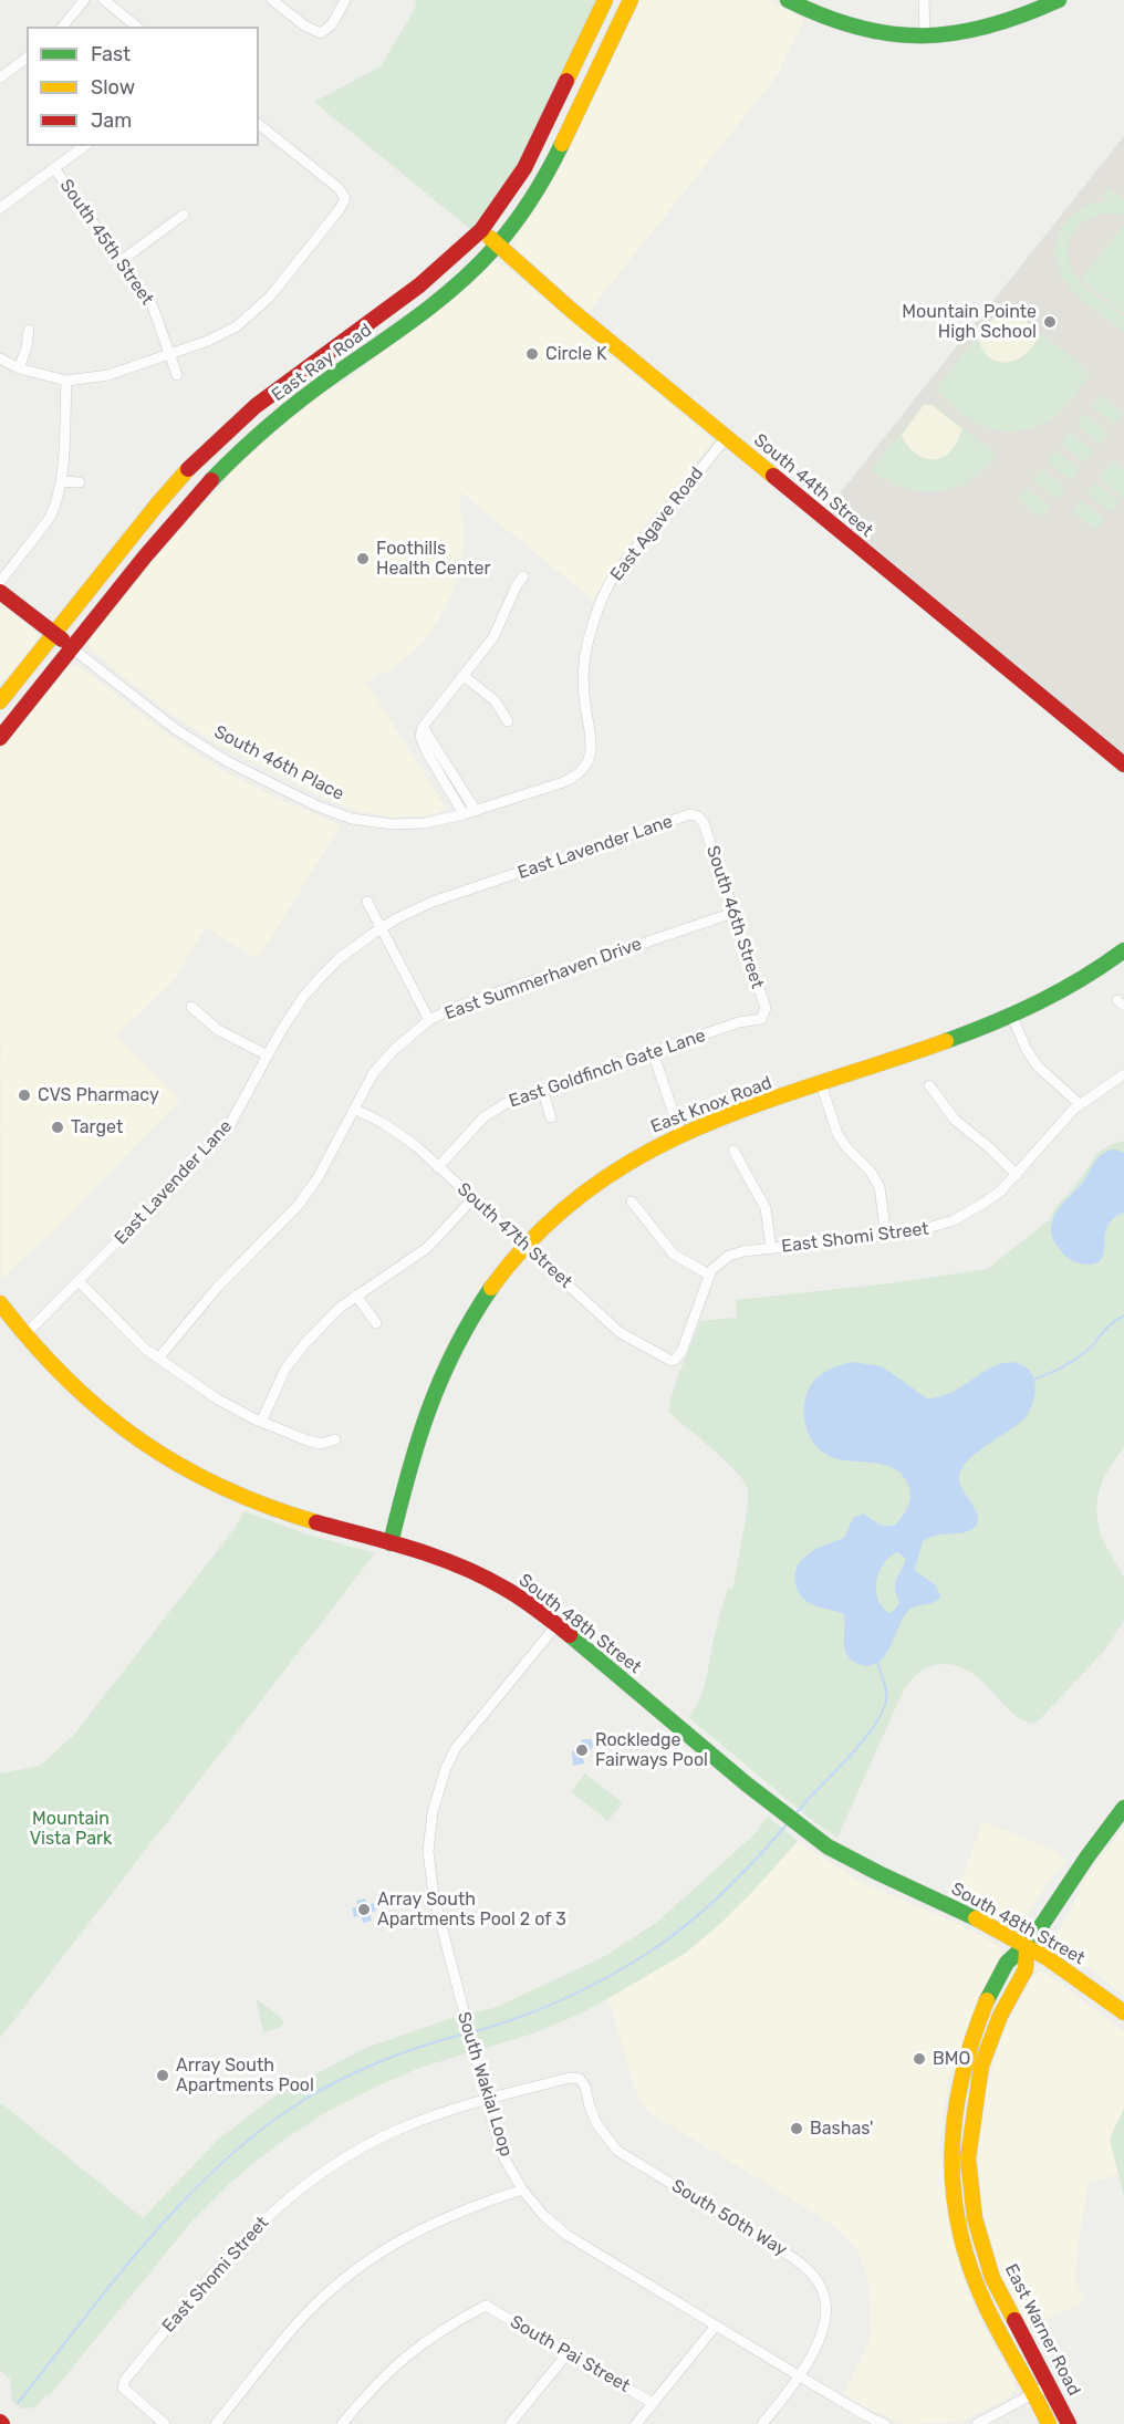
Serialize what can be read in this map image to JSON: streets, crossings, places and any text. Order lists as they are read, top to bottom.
{
  "streets": {
    "main road": [
      "East Ray Road",
      "South 44th Street",
      "South 46th Place",
      "East Knox Road",
      "South 48th Street",
      "East Warner Road"
    ],
    "street": [
      "South 45th Street",
      "East Agave Road",
      "East Lavender Lane",
      "South 46th Street",
      "East Summerhaven Drive",
      "East Goldfinch Gate Lane",
      "South 47th Street",
      "East Shomi Street",
      "South Wakial Loop",
      "South 50th Way",
      "South Pai Street"
    ]
  },
  "crossings": [
    ["East Ray Road", "South 44th Street"],
    ["East Ray Road", "South 46th Place"],
    ["South 44th Street", "East Agave Road"],
    ["East Agave Road", "South 46th Place"],
    ["East Lavender Lane", "South 46th Street"],
    ["East Lavender Lane", "South 48th Street"],
    ["South 46th Street", "East Summerhaven Drive"],
    ["South 46th Street", "East Goldfinch Gate Lane"],
    ["East Summerhaven Drive", "South 47th Street"],
    ["East Goldfinch Gate Lane", "South 47th Street"],
    ["East Knox Road", "South 47th Street"],
    ["East Knox Road", "South 48th Street"],
    ["South 47th Street", "East Shomi Street"],
    ["East Shomi Street", "South Wakial Loop"],
    ["East Shomi Street", "South 50th Way"],
    ["South 48th Street", "South Wakial Loop"],
    ["South 48th Street", "East Warner Road"],
    ["South Wakial Loop", "South 50th Way"]
  ],
  "parks": ["Mountain Vista Park"],
  "places": [
    "Mountain Pointe High School",
    "Circle K",
    "Foothills Health Center",
    "CVS Pharmacy",
    "Target",
    "Rockledge Fairways Pool",
    "Array South Apartments Pool 2 of 3",
    "BMO",
    "Array South Apartments Pool",
    "Bashas'"
  ],
  "legend": ["Fast", "Slow", "Jam"]
}
